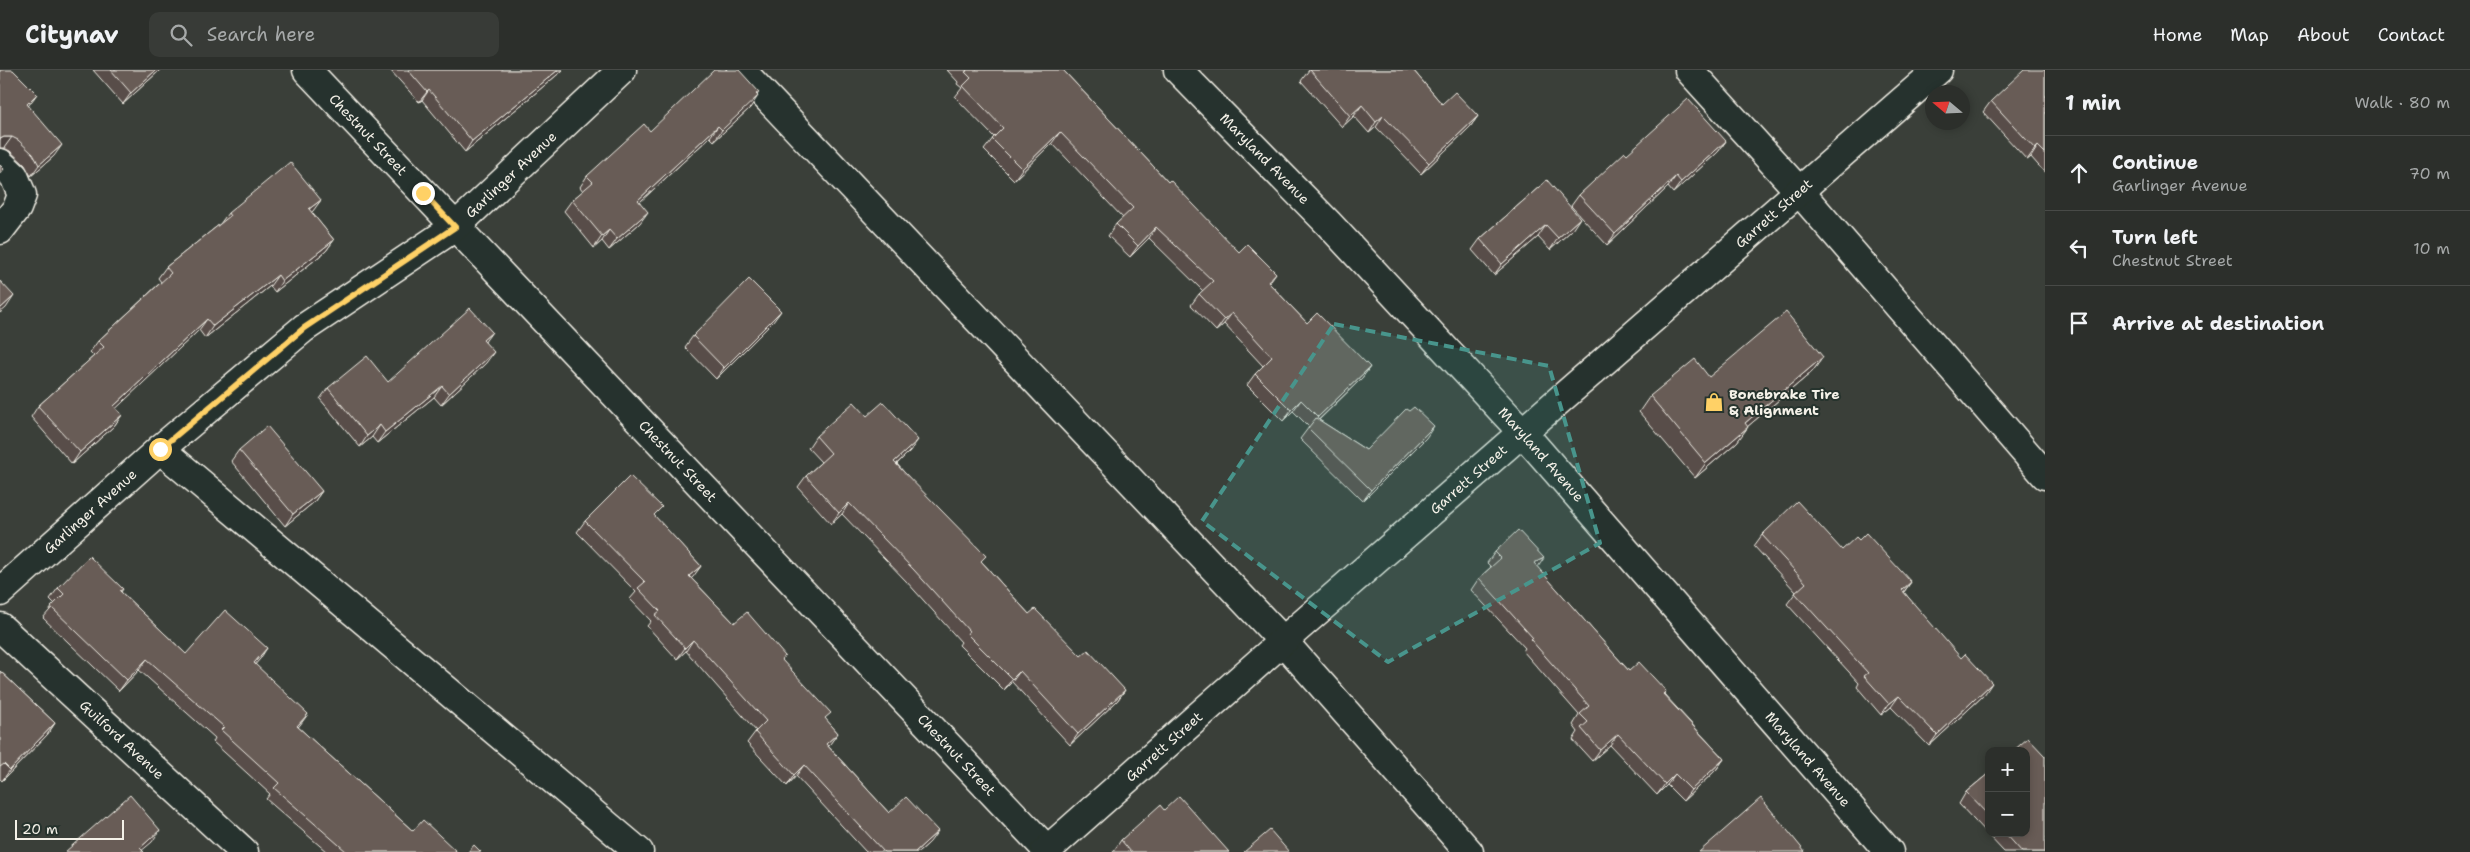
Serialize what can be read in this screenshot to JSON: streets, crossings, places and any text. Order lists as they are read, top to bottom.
{
  "streets": {
    "street": [
      "Chestnut Street",
      "Maryland Avenue",
      "Garlinger Avenue",
      "Garrett Street",
      "Guilford Avenue"
    ]
  },
  "crossings": [
    ["Chestnut Street", "Garlinger Avenue"],
    ["Chestnut Street", "Garrett Street"],
    ["Maryland Avenue", "Garrett Street"]
  ],
  "places": {
    "shop": ["Bonebrake Tire & Alignment"]
  },
  "scale_bar": "20 m",
  "north": "left",
  "page": {
    "header": "Citynav",
    "search": "Search here",
    "nav": [
      "Home",
      "Map",
      "About",
      "Contact"
    ],
    "heading": ["1 min", "Walk · 80 m"],
    "list": [
      ["Continue", "Garlinger Avenue", "70 m"],
      ["Turn left", "Chestnut Street", "10 m"],
      "Arrive at destination"
    ],
    "map_buttons": ["+", "−"],
    "scale": "20 m"
  }
}
